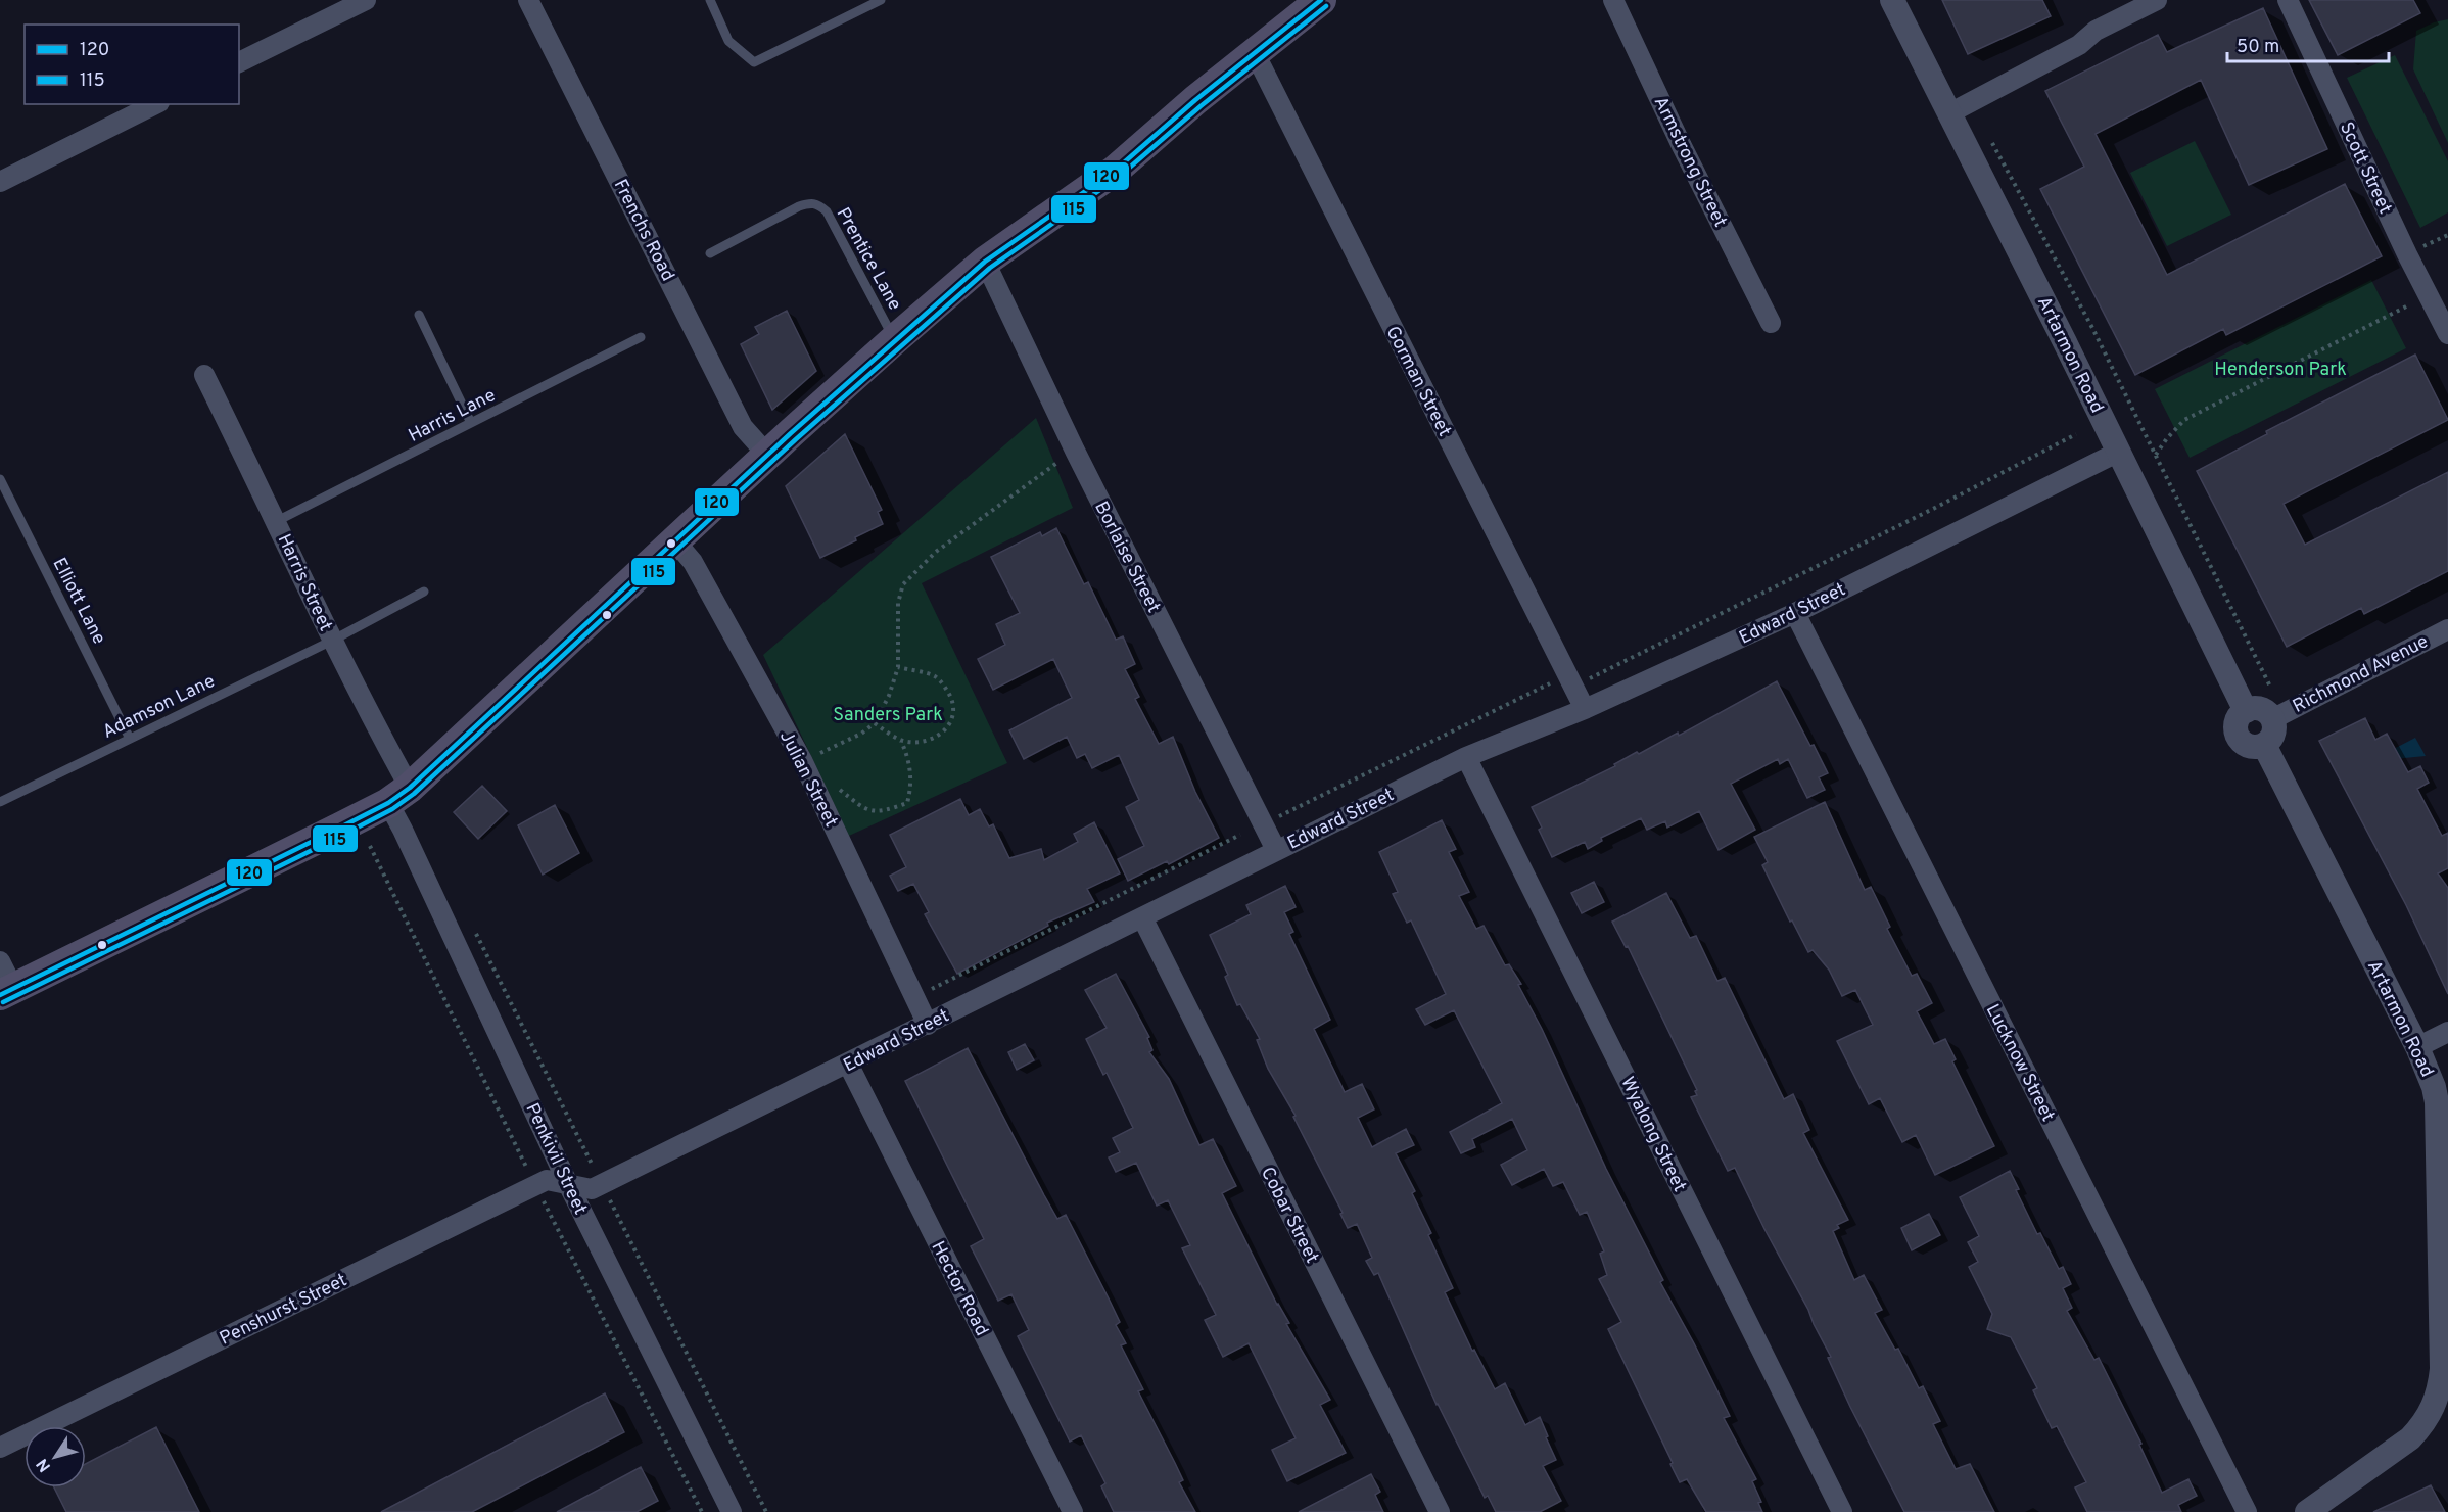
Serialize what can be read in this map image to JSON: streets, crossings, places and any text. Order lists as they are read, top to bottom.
{
  "streets": {
    "street": [
      "Armstrong Street",
      "Scott Street",
      "Frenchs Road",
      "Artarmon Road",
      "Gorman Street",
      "Borlaise Street",
      "Harris Street",
      "Edward Street",
      "Richmond Avenue",
      "Julian Street",
      "Lucknow Street",
      "Wyalong Street",
      "Penkivil Street",
      "Cobar Street",
      "Hector Road",
      "Penshurst Street"
    ],
    "lane": [
      "Prentice Lane",
      "Harris Lane",
      "Elliott Lane",
      "Adamson Lane"
    ]
  },
  "crossings": [
    ["Artarmon Road", "Edward Street"],
    ["Artarmon Road", "Richmond Avenue"],
    ["Gorman Street", "Edward Street"],
    ["Harris Lane", "Harris Street"],
    ["Borlaise Street", "Edward Street"],
    ["Harris Street", "Adamson Lane"],
    ["Harris Street", "Penkivil Street"],
    ["Elliott Lane", "Adamson Lane"],
    ["Edward Street", "Julian Street"],
    ["Edward Street", "Lucknow Street"],
    ["Edward Street", "Wyalong Street"],
    ["Edward Street", "Penkivil Street"],
    ["Edward Street", "Cobar Street"],
    ["Edward Street", "Hector Road"],
    ["Edward Street", "Penshurst Street"],
    ["Penkivil Street", "Penshurst Street"]
  ],
  "parks": ["Henderson Park", "Sanders Park"],
  "lines": ["transit line 120", "transit line 115"],
  "legend": ["120", "115"],
  "scale_bar": "50 m",
  "north": "bottom left"
}
